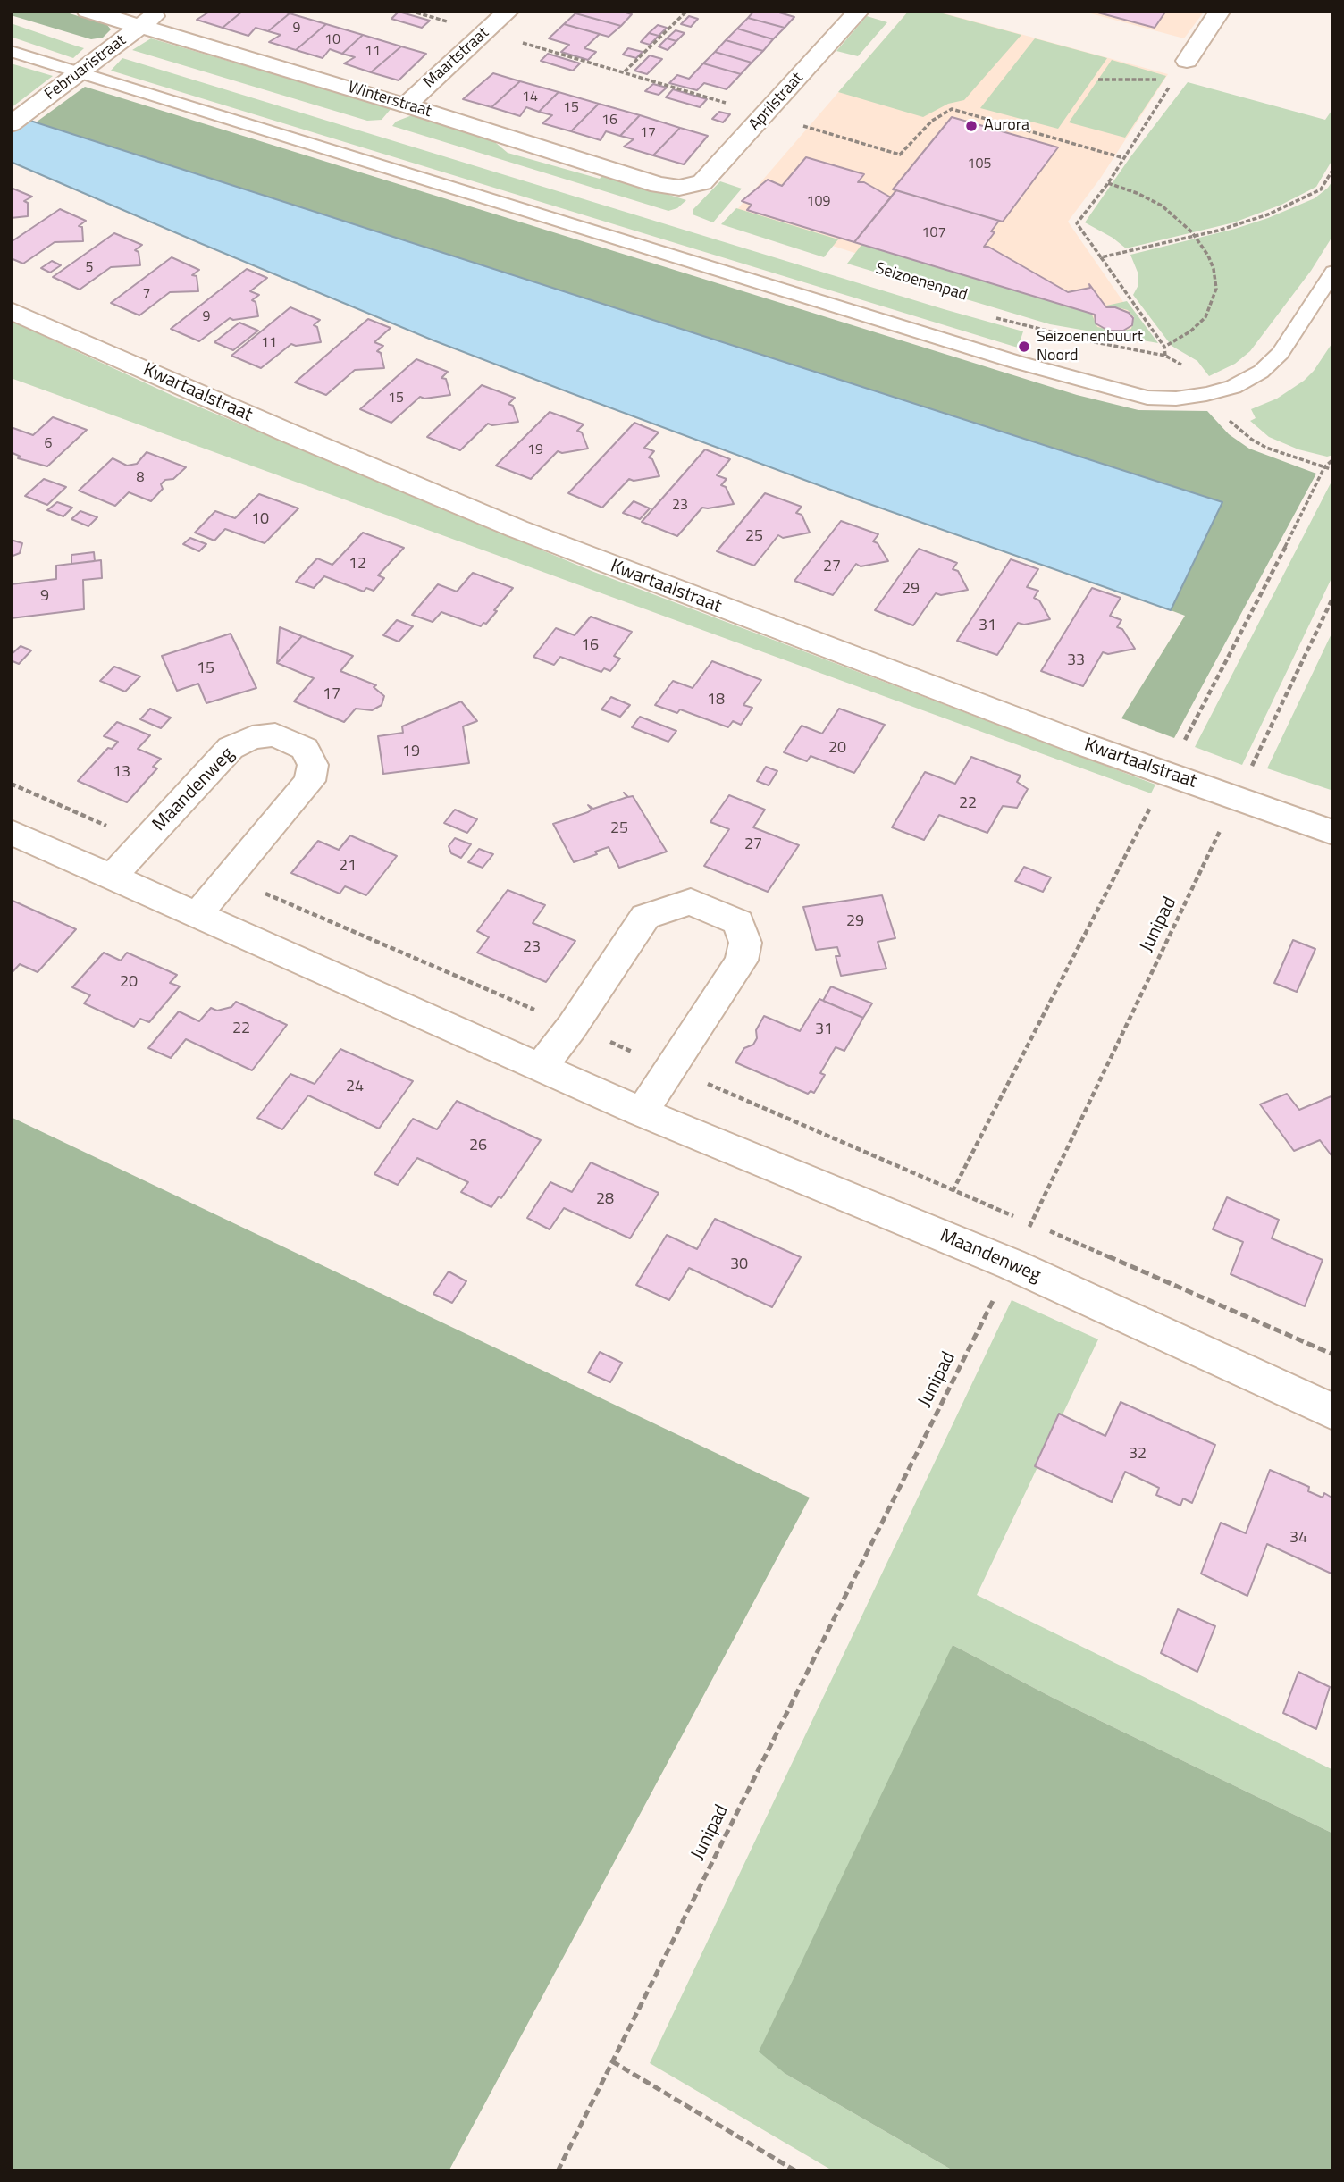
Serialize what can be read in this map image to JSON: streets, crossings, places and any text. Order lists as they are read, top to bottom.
{
  "streets": {
    "street": [
      "Maartstraat",
      "Februaristraat",
      "Winterstraat",
      "Aprilstraat",
      "Kwartaalstraat",
      "Maandenweg"
    ],
    "path": ["Junipad"]
  },
  "crossings": [
    ["Maartstraat", "Winterstraat"],
    ["Februaristraat", "Winterstraat"],
    ["Winterstraat", "Aprilstraat"],
    ["Kwartaalstraat", "Junipad"],
    ["Maandenweg", "Junipad"]
  ],
  "places": ["Aurora", "Seizoenenbuurt Noord"],
  "house_numbers": [
    "9",
    "10",
    "11",
    "14",
    "15",
    "16",
    "17",
    "105",
    "109",
    "107",
    "5",
    "7",
    "9",
    "11",
    "15",
    "6",
    "19",
    "8",
    "23",
    "10",
    "25",
    "12",
    "27",
    "29",
    "9",
    "31",
    "16",
    "33",
    "15",
    "17",
    "18",
    "20",
    "19",
    "13",
    "22",
    "25",
    "27",
    "21",
    "29",
    "23",
    "20",
    "22",
    "31",
    "24",
    "26",
    "28",
    "30",
    "32",
    "34"
  ]
}
